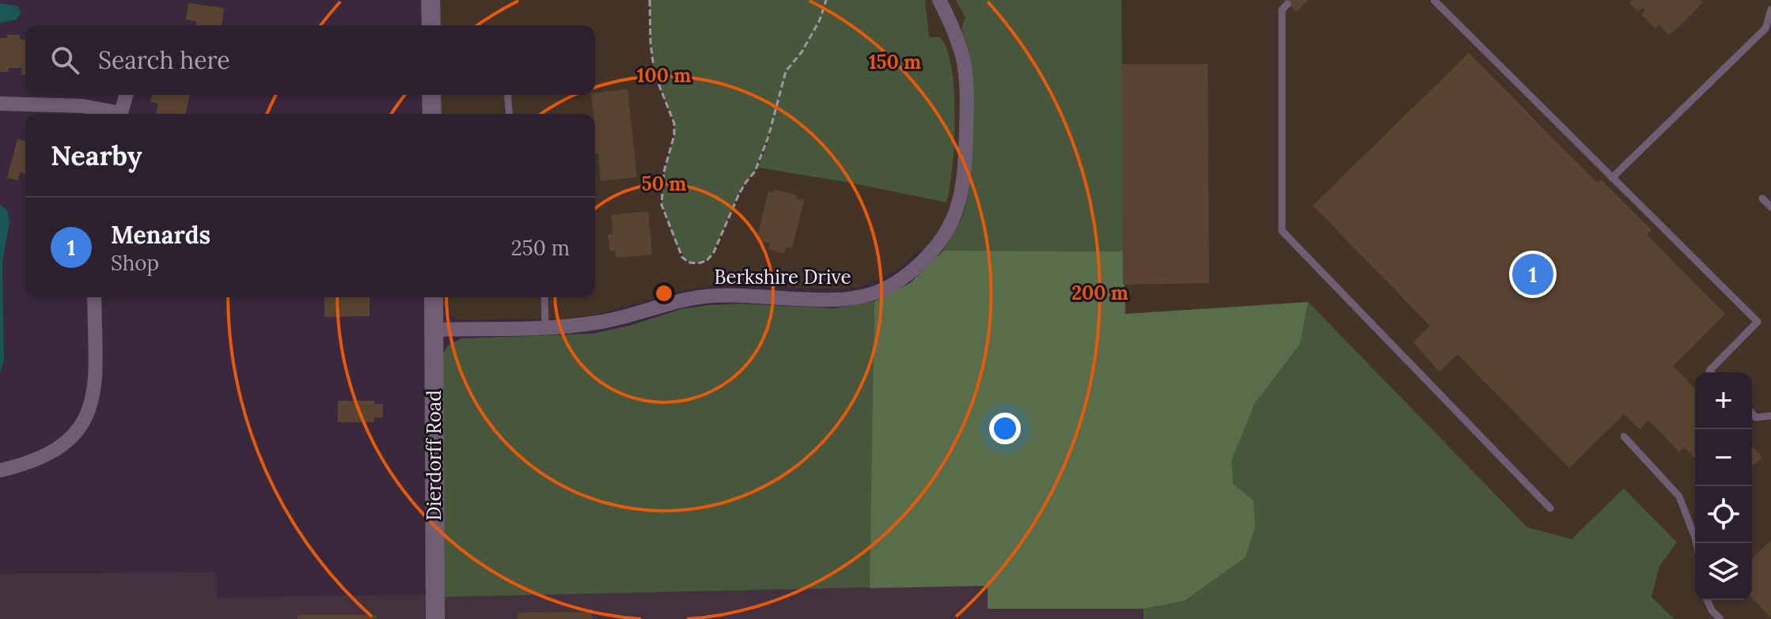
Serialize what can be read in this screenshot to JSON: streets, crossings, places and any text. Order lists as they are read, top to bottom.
{
  "streets": {
    "street": ["Berkshire Drive", "Dierdorff Road"]
  },
  "crossings": [
    ["Berkshire Drive", "Dierdorff Road"]
  ],
  "page": {
    "search": "Search here",
    "heading": "Nearby",
    "list": [
      {
        "mark": "1",
        "name": "Menards",
        "note": "Shop",
        "value": "250 m"
      }
    ],
    "pins": "1",
    "map_buttons": ["+", "−"]
  },
  "rings": [
    "150 m",
    "100 m",
    "50 m",
    "200 m"
  ]
}
